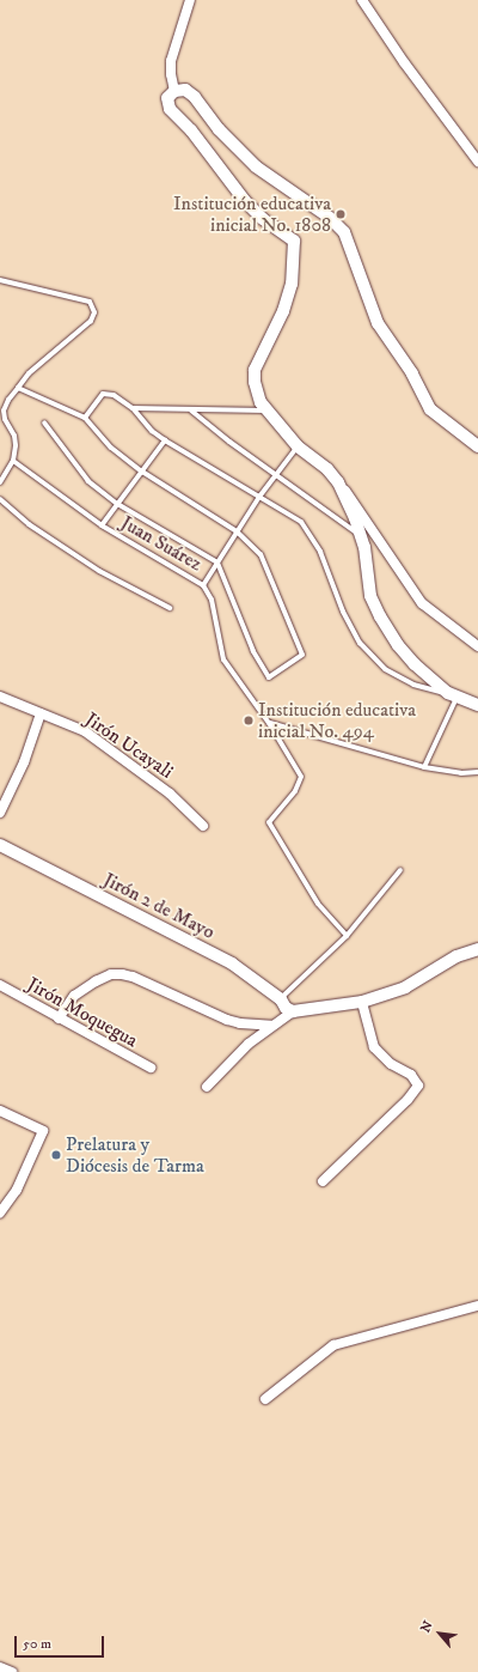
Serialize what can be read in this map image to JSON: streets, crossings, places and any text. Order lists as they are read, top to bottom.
{
  "streets": {
    "street": ["Jirón Ucayali", "Jirón 2 de Mayo", "Jirón Moquegua"],
    "lane": ["Juan Suárez"]
  },
  "places": ["Institución educativa inicial No. 1808", "Institución educativa inicial No. 494", "Prelatura y Diócesis de Tarma"],
  "scale_bar": "50 m",
  "north": "top left"
}
